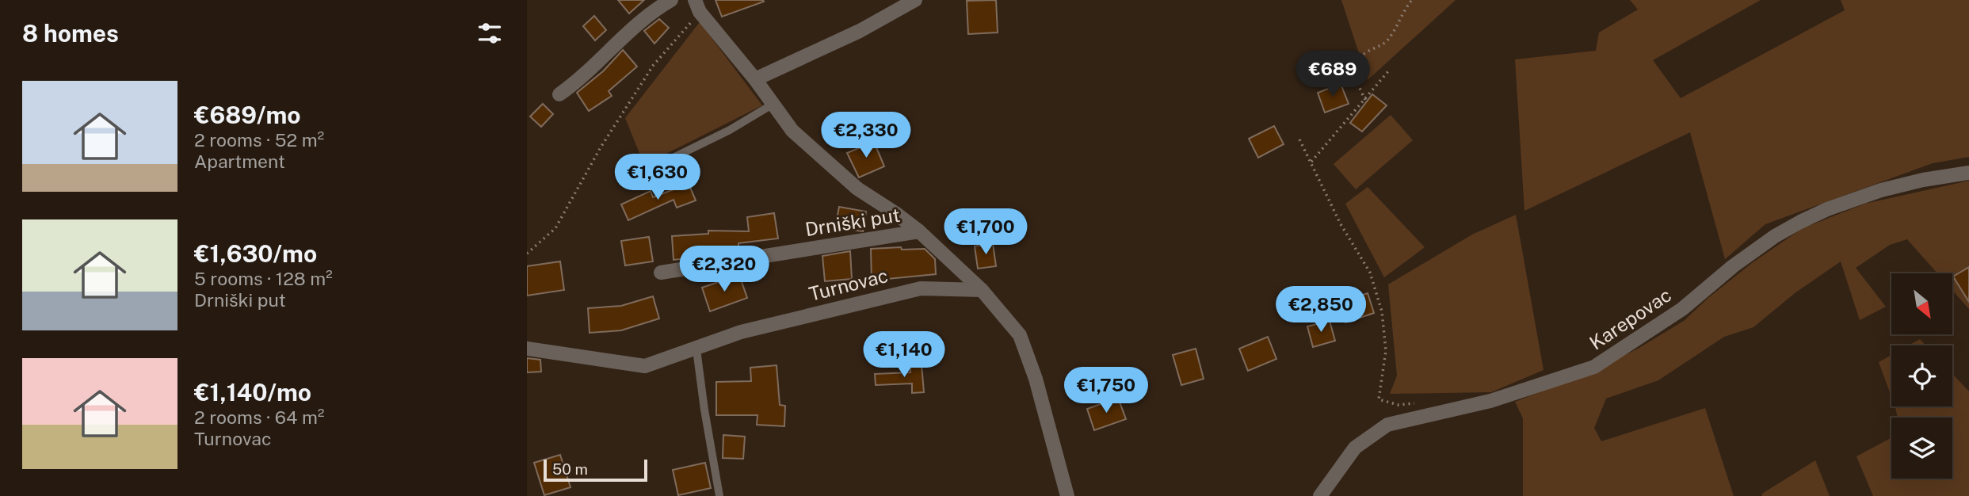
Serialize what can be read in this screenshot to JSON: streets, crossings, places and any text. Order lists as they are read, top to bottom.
{
  "streets": {
    "street": ["Drniški put", "Turnovac", "Karepovac"]
  },
  "scale_bar": "50 m",
  "north": "bottom right",
  "page": {
    "heading": "8 homes",
    "price": [
      "€689",
      "€2,330",
      "€1,630",
      "€1,700",
      "€2,320",
      "€2,850",
      "€1,140",
      "€1,750"
    ],
    "list": [
      {
        "name": "€689/mo",
        "note": "2 rooms · 52 m² · Apartment"
      },
      {
        "name": "€1,630/mo",
        "note": "5 rooms · 128 m² · Drniški put"
      },
      {
        "name": "€1,140/mo",
        "note": "2 rooms · 64 m² · Turnovac"
      }
    ],
    "scale": "50 m"
  }
}
